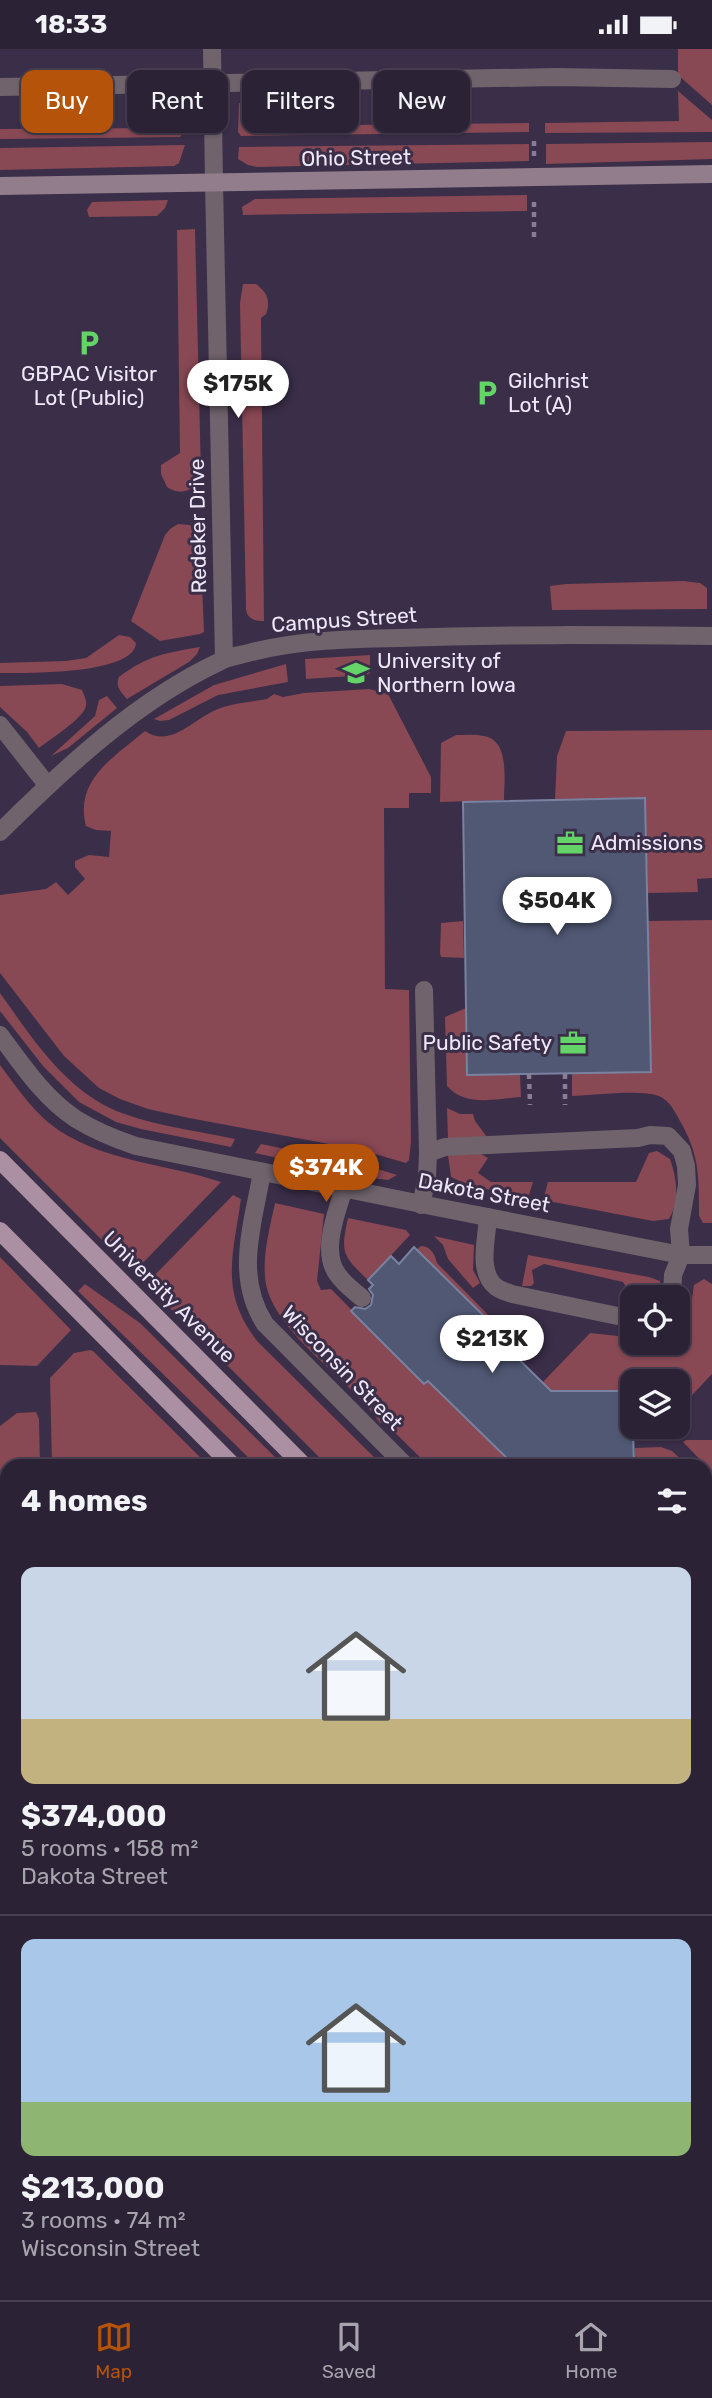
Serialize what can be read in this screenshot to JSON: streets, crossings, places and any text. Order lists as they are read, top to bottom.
{
  "streets": {
    "main road": ["University Avenue"],
    "street": [
      "Ohio Street",
      "Redeker Drive",
      "Campus Street",
      "Dakota Street",
      "Wisconsin Street"
    ]
  },
  "crossings": [
    ["Ohio Street", "Redeker Drive"],
    ["Redeker Drive", "Campus Street"],
    ["Dakota Street", "Wisconsin Street"]
  ],
  "places": {
    "parking": ["GBPAC Visitor Lot (Public)", "Gilchrist Lot (A)"],
    "school or university": ["University of Northern Iowa"],
    "office": ["Admissions", "Public Safety"]
  },
  "page": {
    "status": "18:33",
    "chip": [
      "Buy",
      "Rent",
      "Filters",
      "New"
    ],
    "price": [
      "$175K",
      "$504K",
      "$374K",
      "$213K"
    ],
    "heading": "4 homes",
    "list": [
      {
        "name": "$374,000",
        "note": "5 rooms · 158 m² · Dakota Street"
      },
      {
        "name": "$213,000",
        "note": "3 rooms · 74 m² · Wisconsin Street"
      }
    ],
    "tabs": ["Map", "Saved", "Home"]
  }
}
